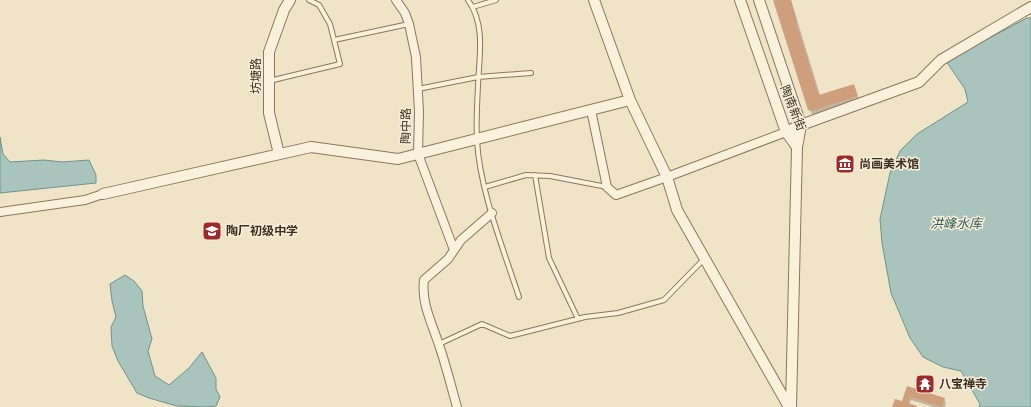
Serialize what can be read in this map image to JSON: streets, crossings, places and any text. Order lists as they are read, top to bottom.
{
  "streets": {
    "street": ["坊塘路", "陶南新街", "陶中路"]
  },
  "water": ["洪峰水库"],
  "places": {
    "museum": ["尚画美术馆"],
    "school or university": ["陶厂初级中学"],
    "temple": ["八宝禅寺"]
  }
}
